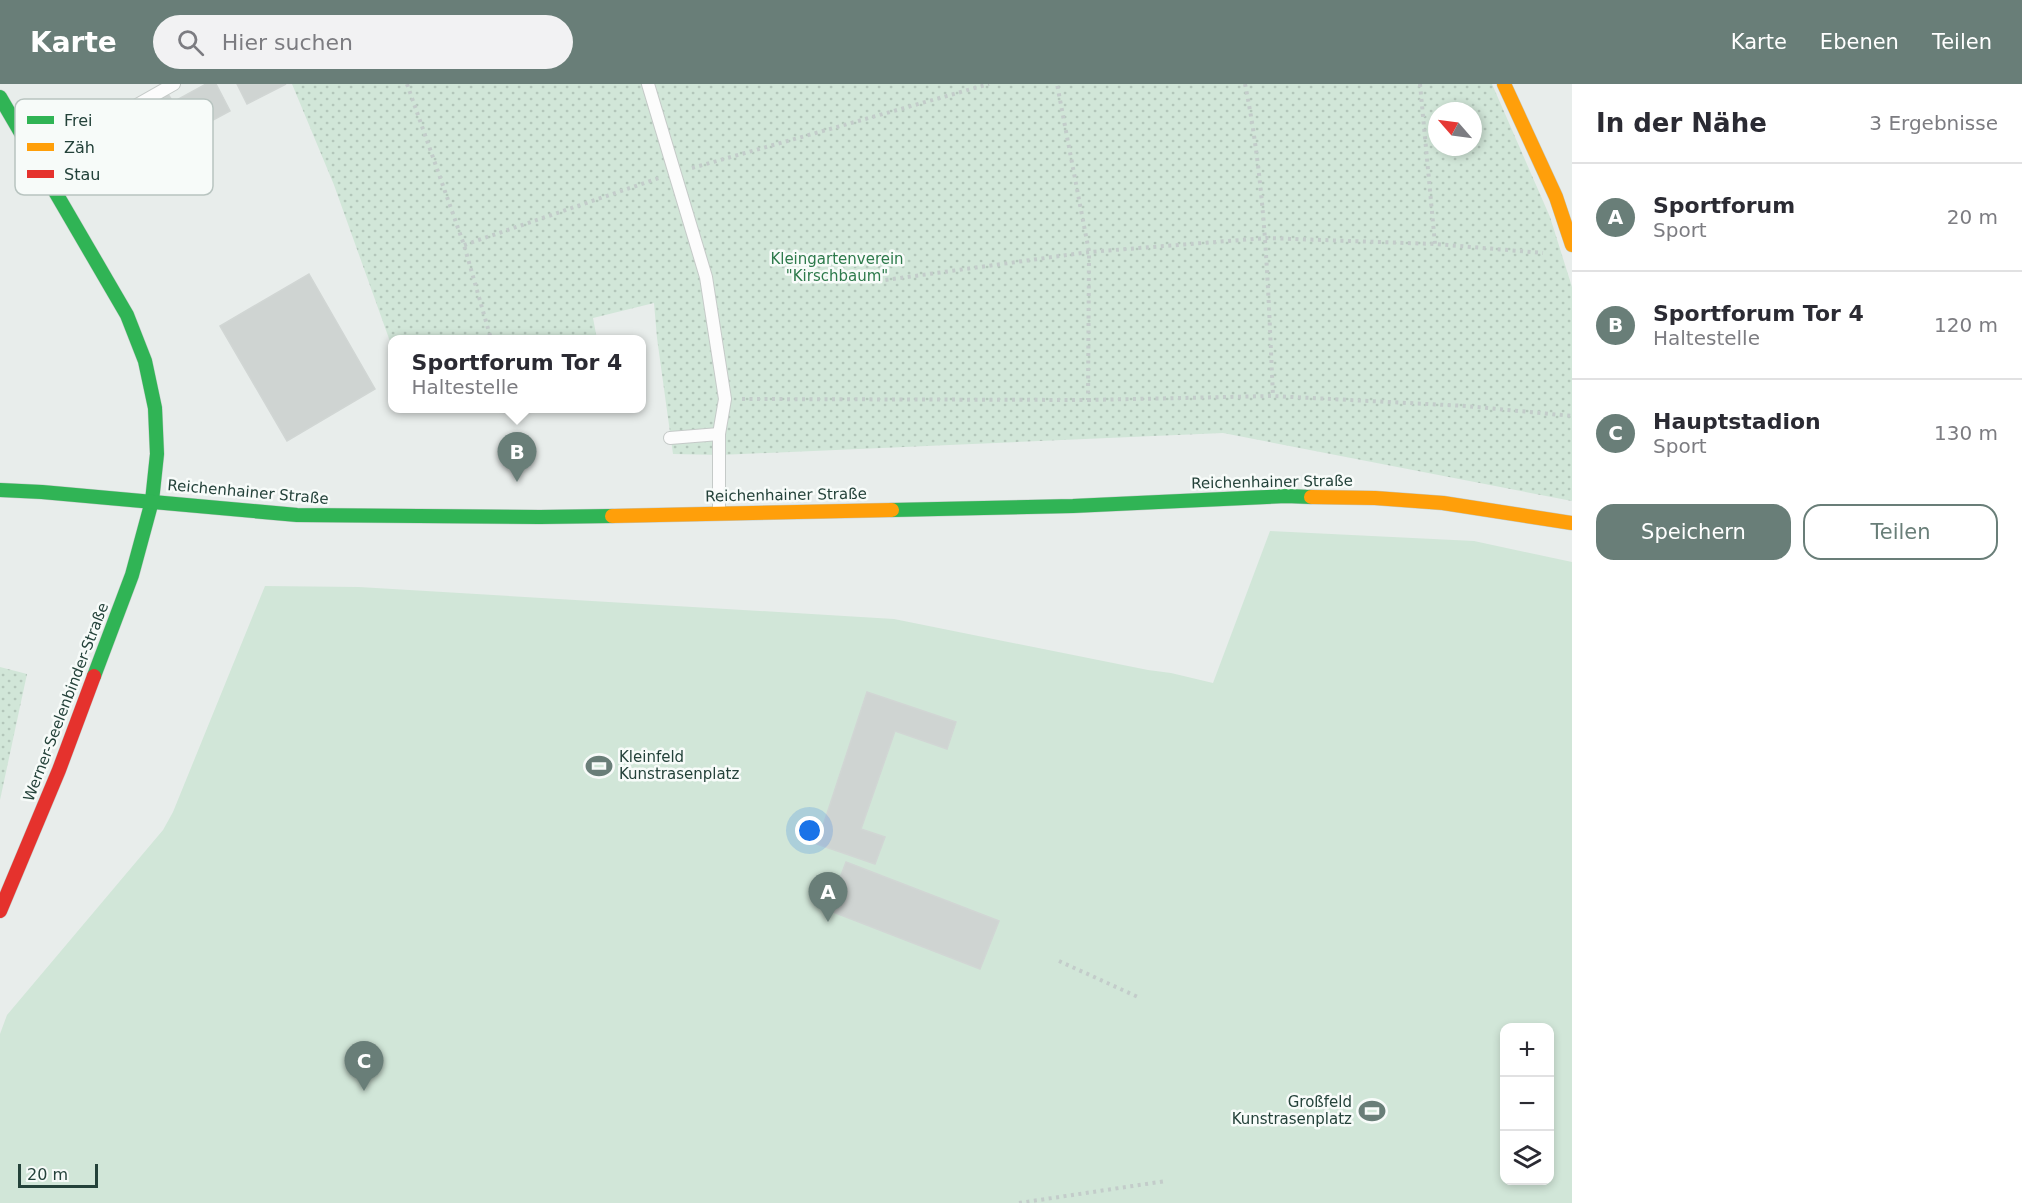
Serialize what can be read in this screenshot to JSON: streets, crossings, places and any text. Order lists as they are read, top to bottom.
{
  "streets": {
    "main road": ["Reichenhainer Straße", "Werner-Seelenbinder-Straße"]
  },
  "crossings": [
    ["Reichenhainer Straße", "Werner-Seelenbinder-Straße"]
  ],
  "parks": ["Kleingartenverein \"Kirschbaum\""],
  "places": {
    "sports": ["Kleinfeld Kunstrasenplatz", "Großfeld Kunstrasenplatz"]
  },
  "legend": ["Frei", "Zäh", "Stau"],
  "scale_bar": "20 m",
  "north": "top left",
  "page": {
    "header": "Karte",
    "search": "Hier suchen",
    "nav": ["Karte", "Ebenen", "Teilen"],
    "heading": ["In der Nähe", "3 Ergebnisse"],
    "list": [
      {
        "mark": "A",
        "name": "Sportforum",
        "note": "Sport",
        "value": "20 m"
      },
      {
        "mark": "B",
        "name": "Sportforum Tor 4",
        "note": "Haltestelle",
        "value": "120 m"
      },
      {
        "mark": "C",
        "name": "Hauptstadion",
        "note": "Sport",
        "value": "130 m"
      }
    ],
    "popup": ["Sportforum Tor 4", "Haltestelle"],
    "pins": ["B", "A", "C"],
    "buttons": ["Speichern", "Teilen"],
    "map_buttons": ["+", "−"],
    "scale": "20 m"
  }
}
